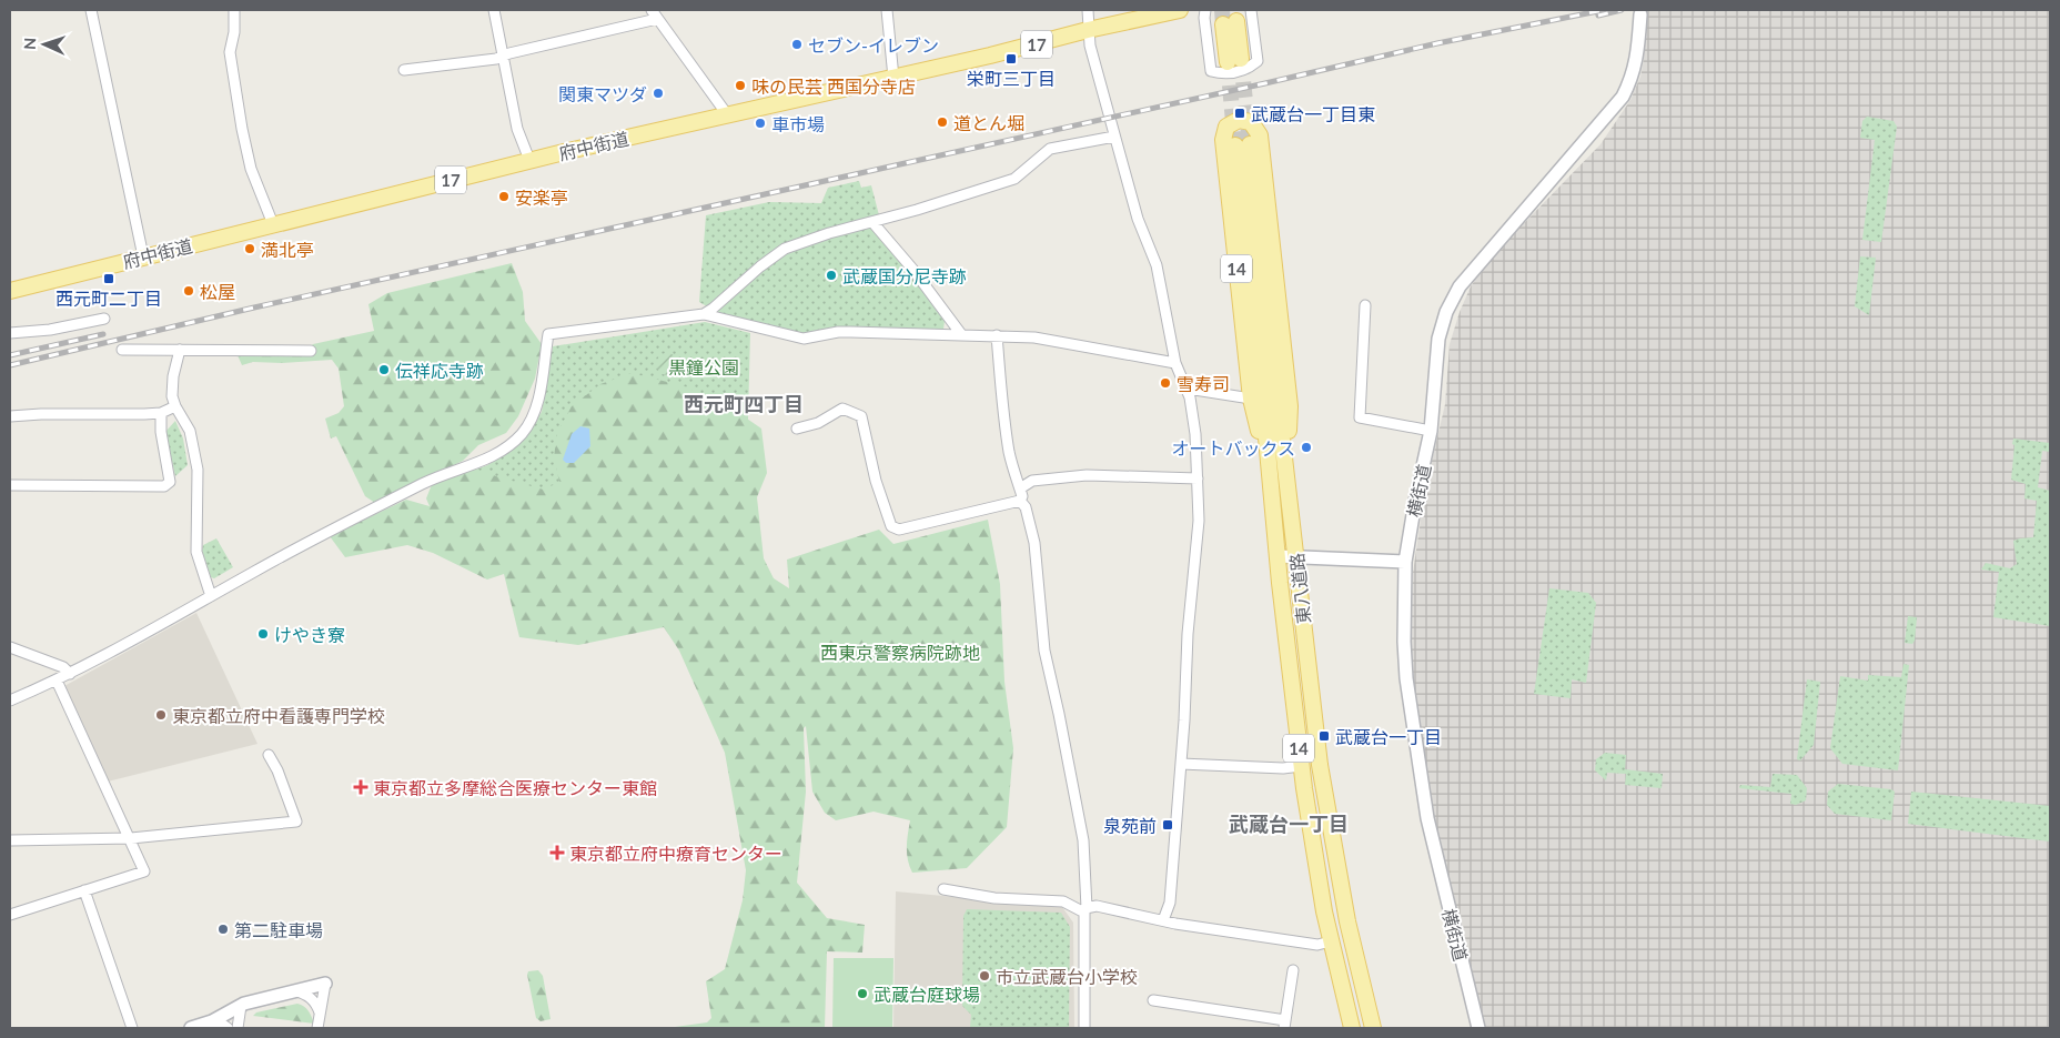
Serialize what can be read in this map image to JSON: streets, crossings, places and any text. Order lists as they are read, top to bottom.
{
  "streets": {
    "main road": [
      "17",
      "府中街道",
      "14",
      "東八道路"
    ],
    "street": ["横街道"]
  },
  "crossings": [
    ["14", "東八道路"]
  ],
  "districts": ["西元町四丁目", "武蔵台一丁目"],
  "parks": ["黒鐘公園", "西東京警察病院跡地"],
  "places": {
    "other": [
      "セブン-イレブン",
      "味の民芸 西国分寺店",
      "関東マツダ",
      "道とん堀",
      "車市場",
      "安楽亭",
      "満北亭",
      "武蔵国分尼寺跡",
      "松屋",
      "伝祥応寺跡",
      "雪寿司",
      "オートバックス",
      "けやき寮",
      "東京都立府中看護専門学校",
      "第二駐車場",
      "市立武蔵台小学校",
      "武蔵台庭球場"
    ],
    "transit": [
      "栄町三丁目",
      "武蔵台一丁目東",
      "西元町二丁目",
      "武蔵台一丁目",
      "泉苑前"
    ],
    "health": ["東京都立多摩総合医療センター東館", "東京都立府中療育センター"]
  },
  "north": "left"
}
